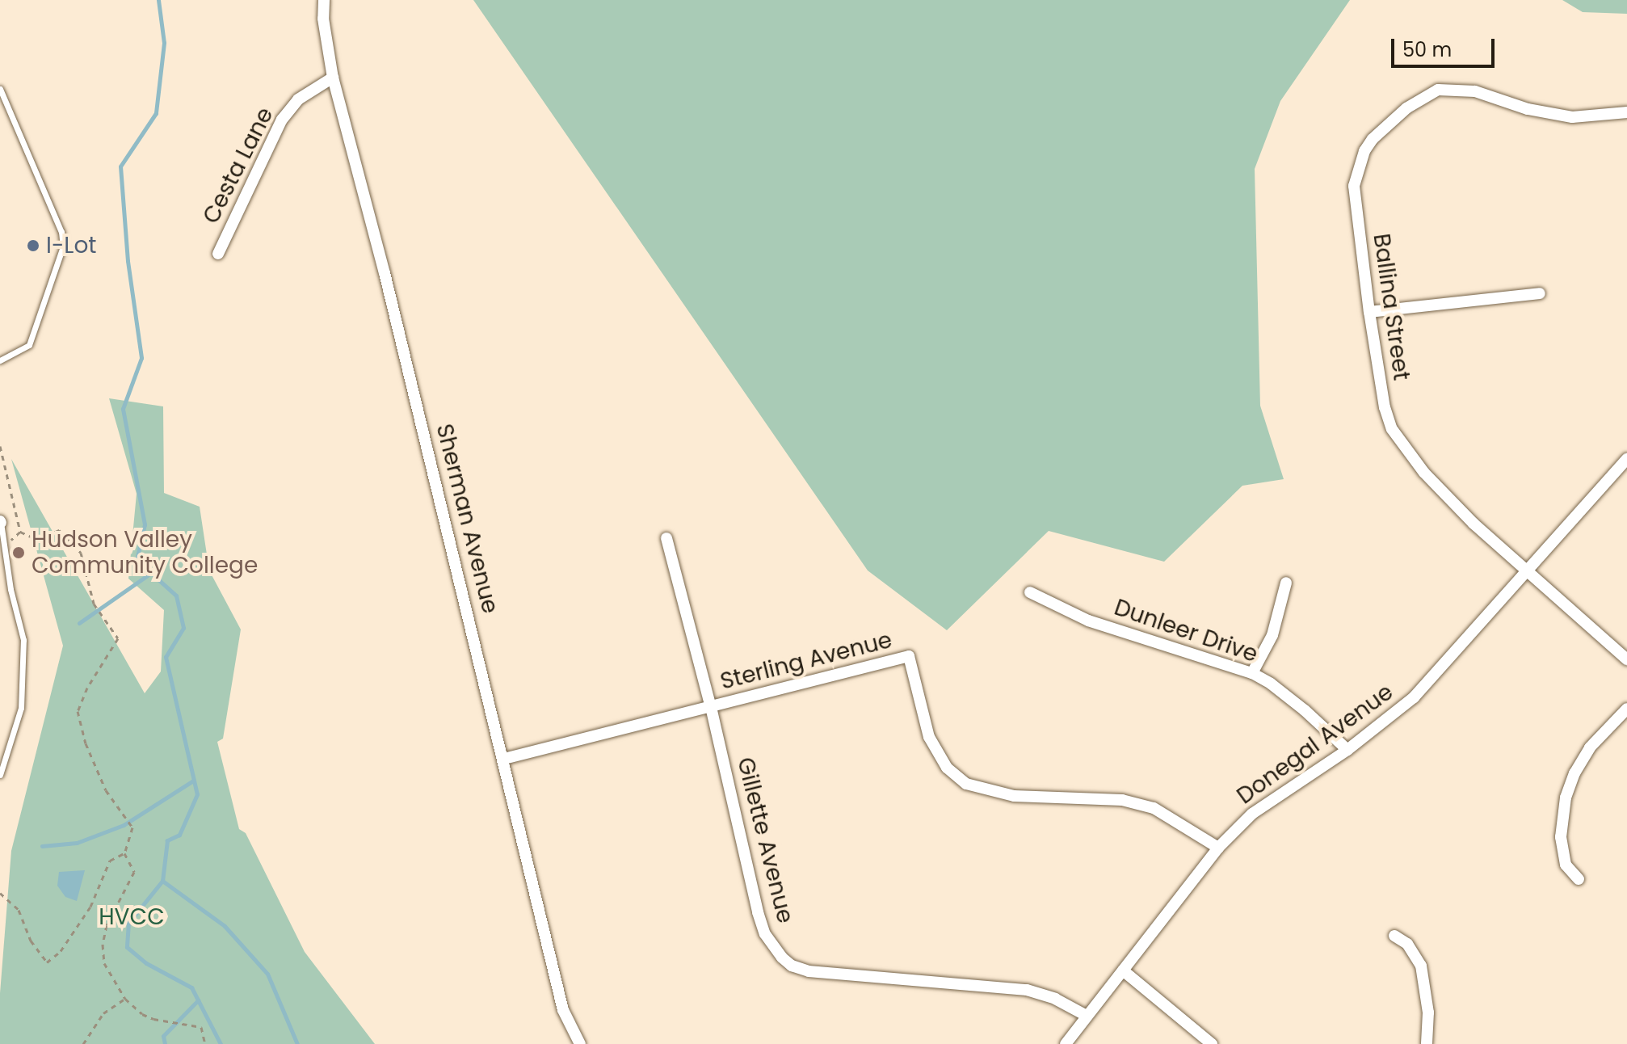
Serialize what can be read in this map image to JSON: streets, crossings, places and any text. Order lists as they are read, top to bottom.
{
  "streets": {
    "street": [
      "Cesta Lane",
      "Ballina Street",
      "Sherman Avenue",
      "Dunleer Drive",
      "Sterling Avenue",
      "Donegal Avenue",
      "Gillette Avenue"
    ]
  },
  "crossings": [
    ["Cesta Lane", "Sherman Avenue"],
    ["Ballina Street", "Donegal Avenue"],
    ["Sherman Avenue", "Sterling Avenue"],
    ["Dunleer Drive", "Donegal Avenue"],
    ["Sterling Avenue", "Donegal Avenue"],
    ["Sterling Avenue", "Gillette Avenue"],
    ["Donegal Avenue", "Gillette Avenue"]
  ],
  "parks": ["HVCC"],
  "places": ["I-Lot", "Hudson Valley Community College"],
  "scale_bar": "50 m"
}
